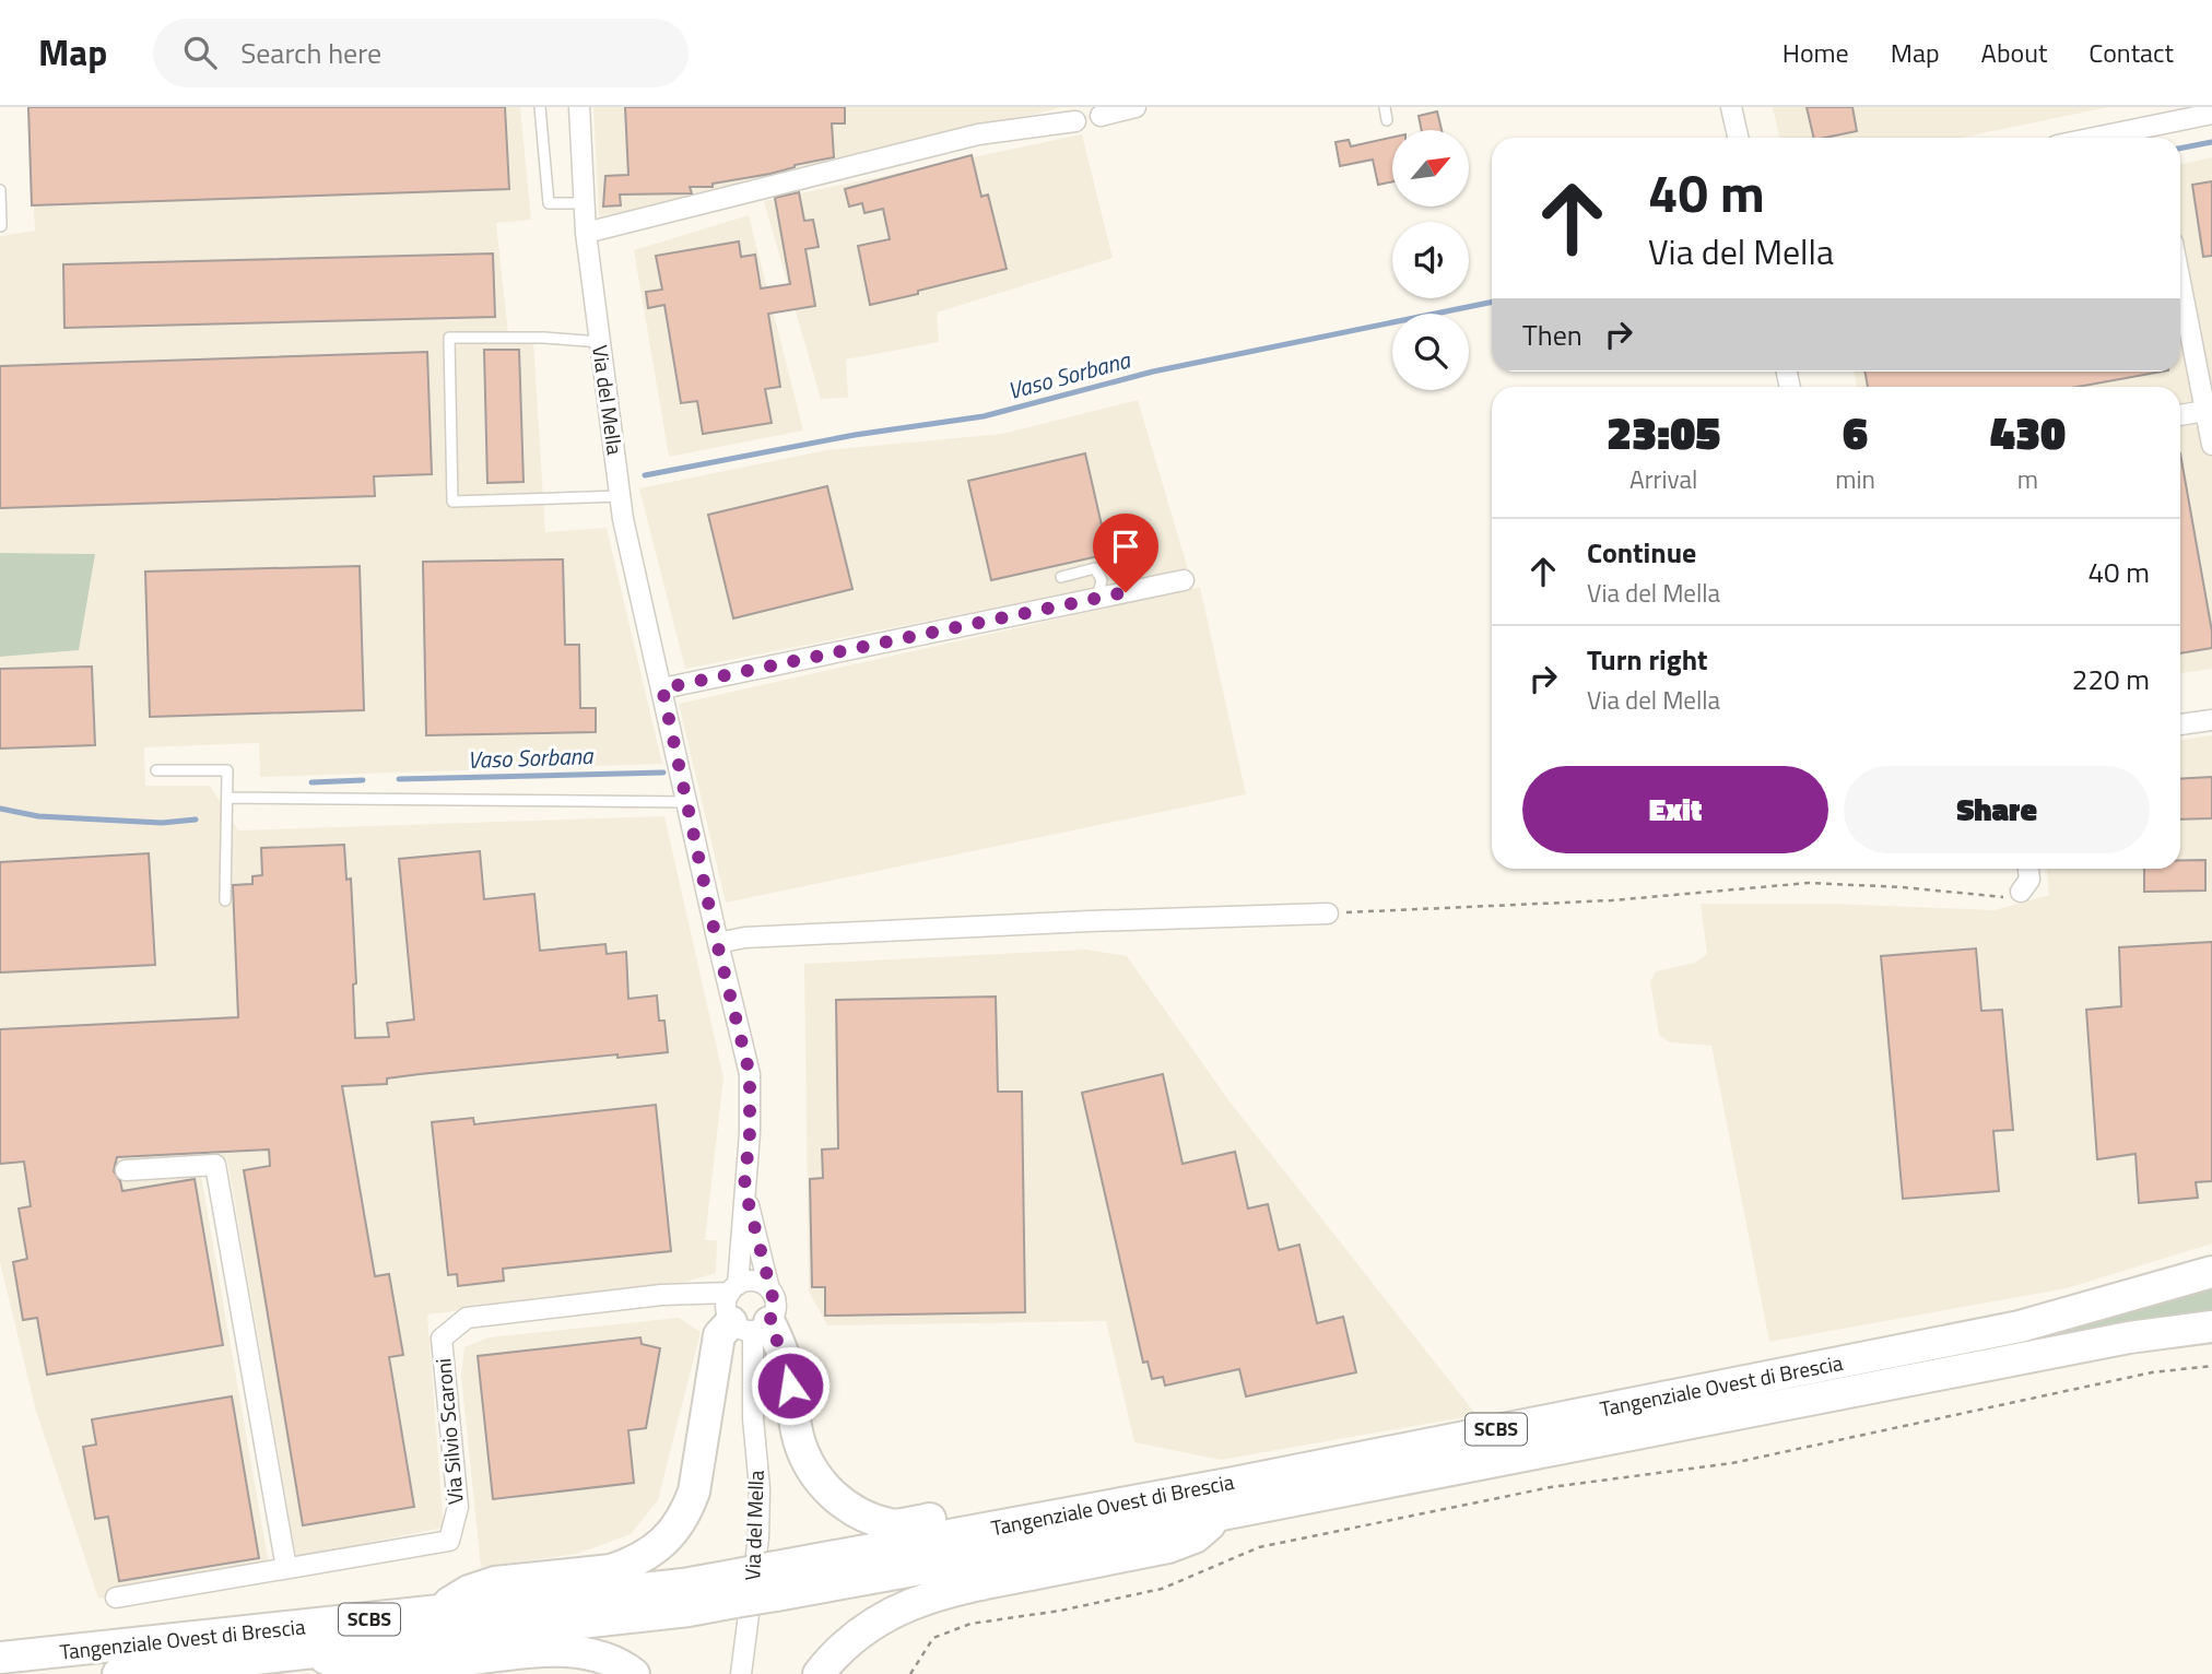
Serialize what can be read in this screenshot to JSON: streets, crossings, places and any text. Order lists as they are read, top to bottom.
{
  "streets": {
    "main road": ["Tangenziale Ovest di Brescia", "SCBS"],
    "street": ["Via del Mella", "Via Silvio Scaroni"]
  },
  "crossings": [
    ["Via del Mella", "Via Silvio Scaroni"]
  ],
  "water": ["Vaso Sorbana"],
  "north": "top right",
  "page": {
    "header": "Map",
    "search": "Search here",
    "nav": [
      "Home",
      "Map",
      "About",
      "Contact"
    ],
    "turn": ["40 m", "Via del Mella"],
    "then": "Then",
    "eta": [
      "23:05",
      "Arrival",
      "6",
      "min",
      "430",
      "m"
    ],
    "list": [
      {
        "name": "Continue",
        "note": "Via del Mella",
        "value": "40 m"
      },
      {
        "name": "Turn right",
        "note": "Via del Mella",
        "value": "220 m"
      }
    ],
    "buttons": ["Exit", "Share"]
  }
}
